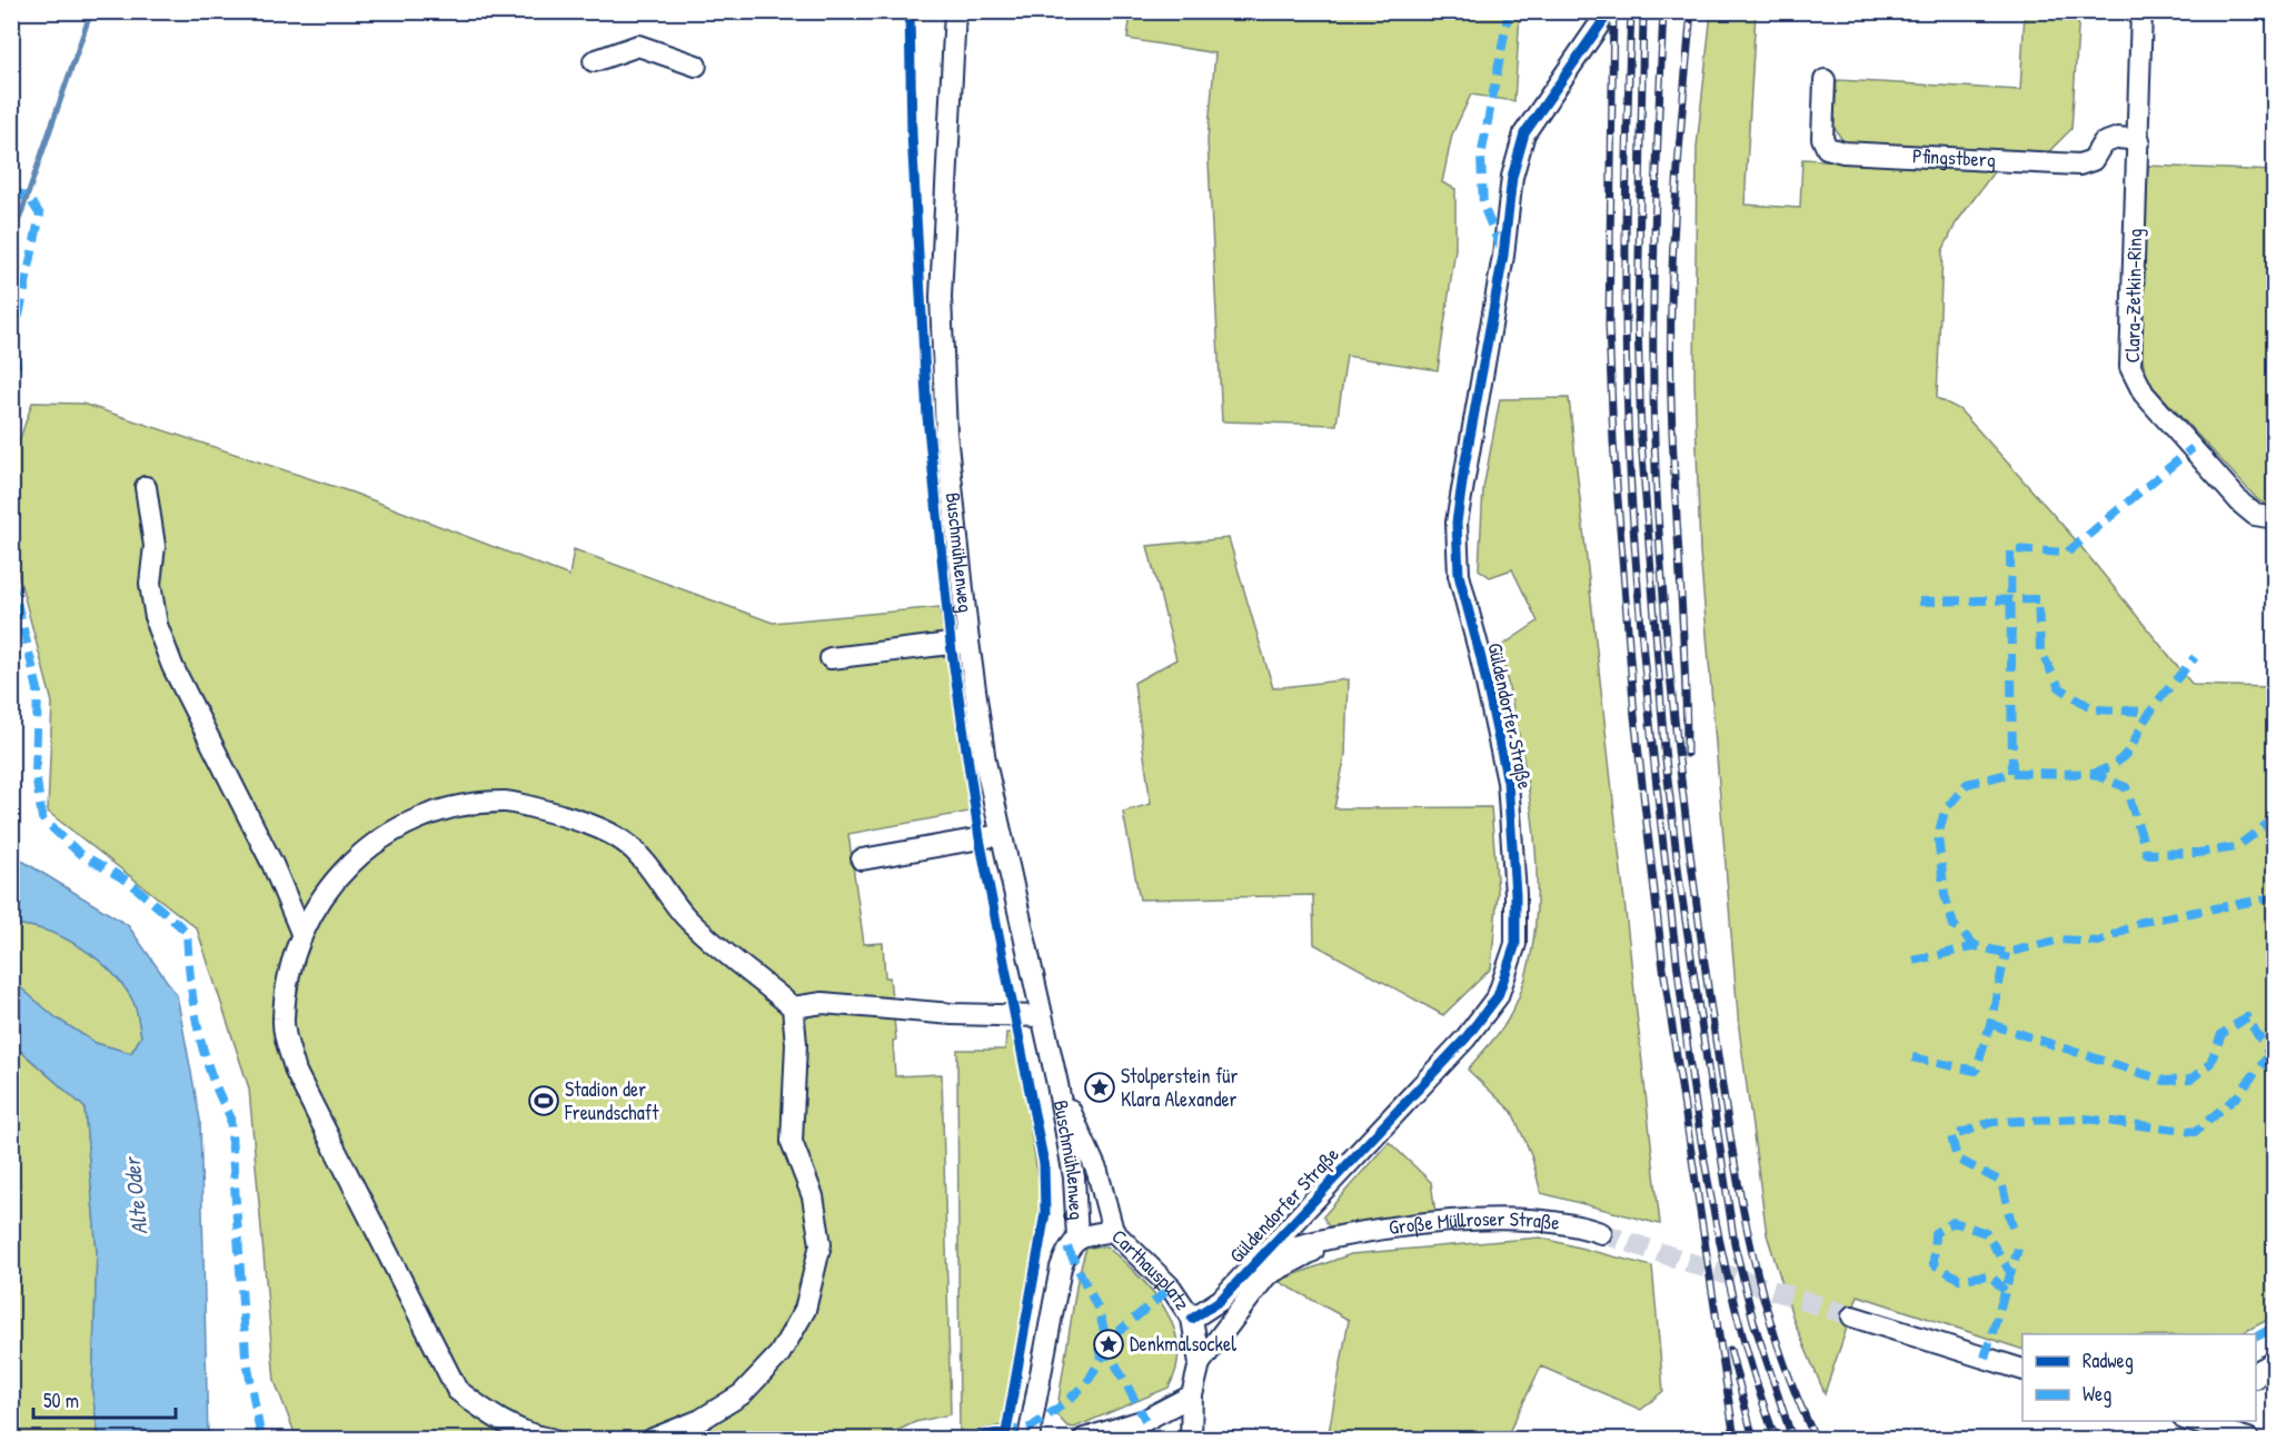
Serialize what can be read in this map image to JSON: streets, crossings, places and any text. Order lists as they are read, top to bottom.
{
  "streets": {
    "street": [
      "Pfingstberg",
      "Clara-Zetkin-Ring",
      "Buschmühlenweg",
      "Güldendorfer Straße",
      "Große Müllroser Straße",
      "Carthausplatz"
    ]
  },
  "crossings": [
    ["Pfingstberg", "Clara-Zetkin-Ring"],
    ["Buschmühlenweg", "Carthausplatz"],
    ["Güldendorfer Straße", "Große Müllroser Straße"],
    ["Güldendorfer Straße", "Carthausplatz"],
    ["Große Müllroser Straße", "Carthausplatz"]
  ],
  "water": ["Alte Oder"],
  "places": {
    "place": ["Stolperstein für Klara Alexander", "Denkmalsockel"],
    "sports": ["Stadion der Freundschaft"]
  },
  "legend": ["Radweg", "Weg"],
  "scale_bar": "50 m"
}
